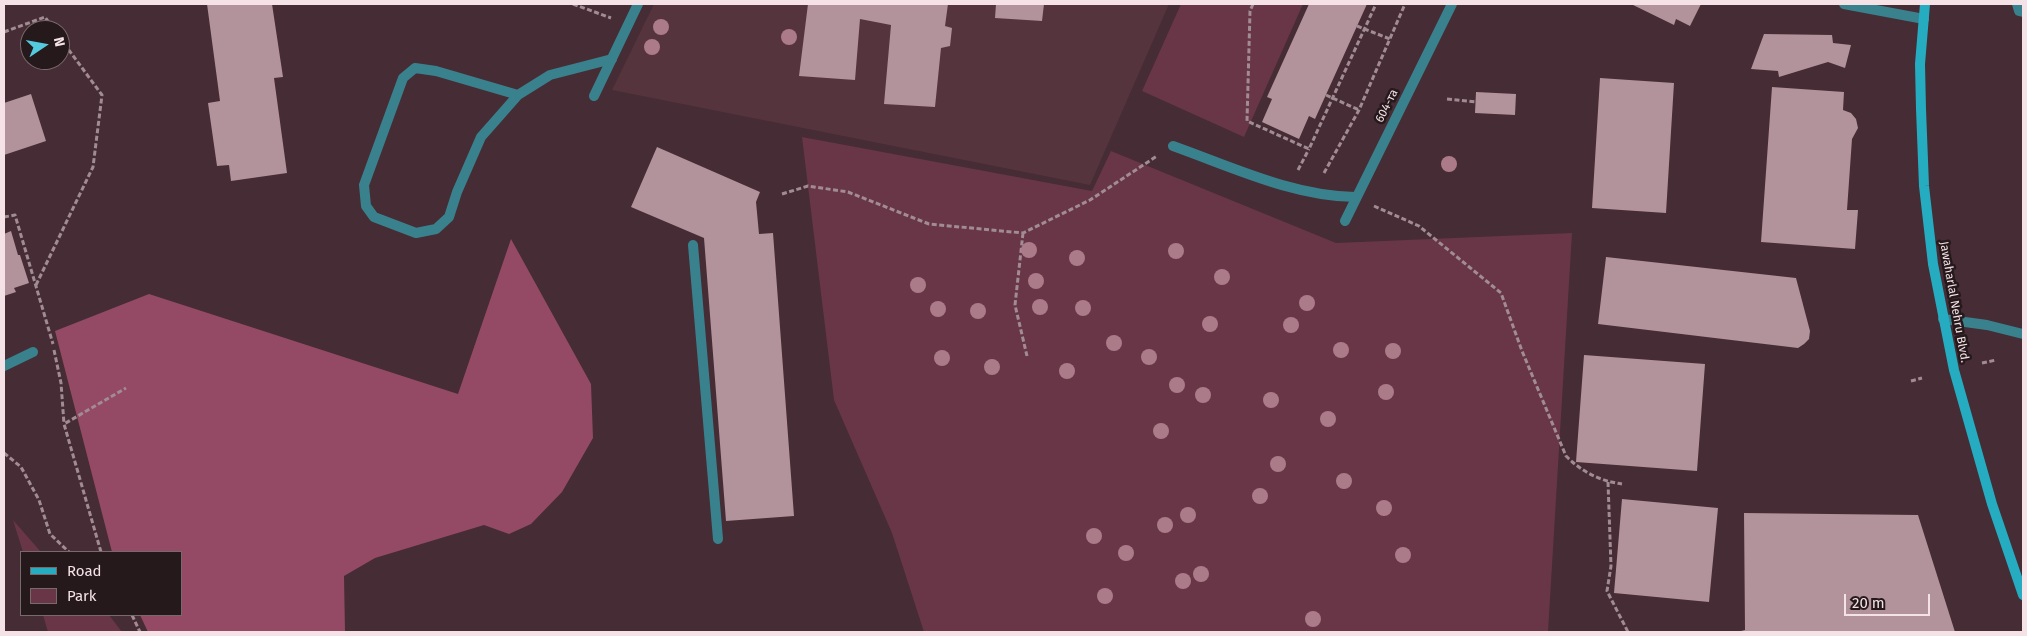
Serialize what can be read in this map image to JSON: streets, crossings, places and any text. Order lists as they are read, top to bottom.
{
  "streets": {
    "street": ["604-та", "Jawaharlal Nehru Blvd."]
  },
  "legend": ["Road", "Park"],
  "scale_bar": "20 m",
  "north": "right"
}
